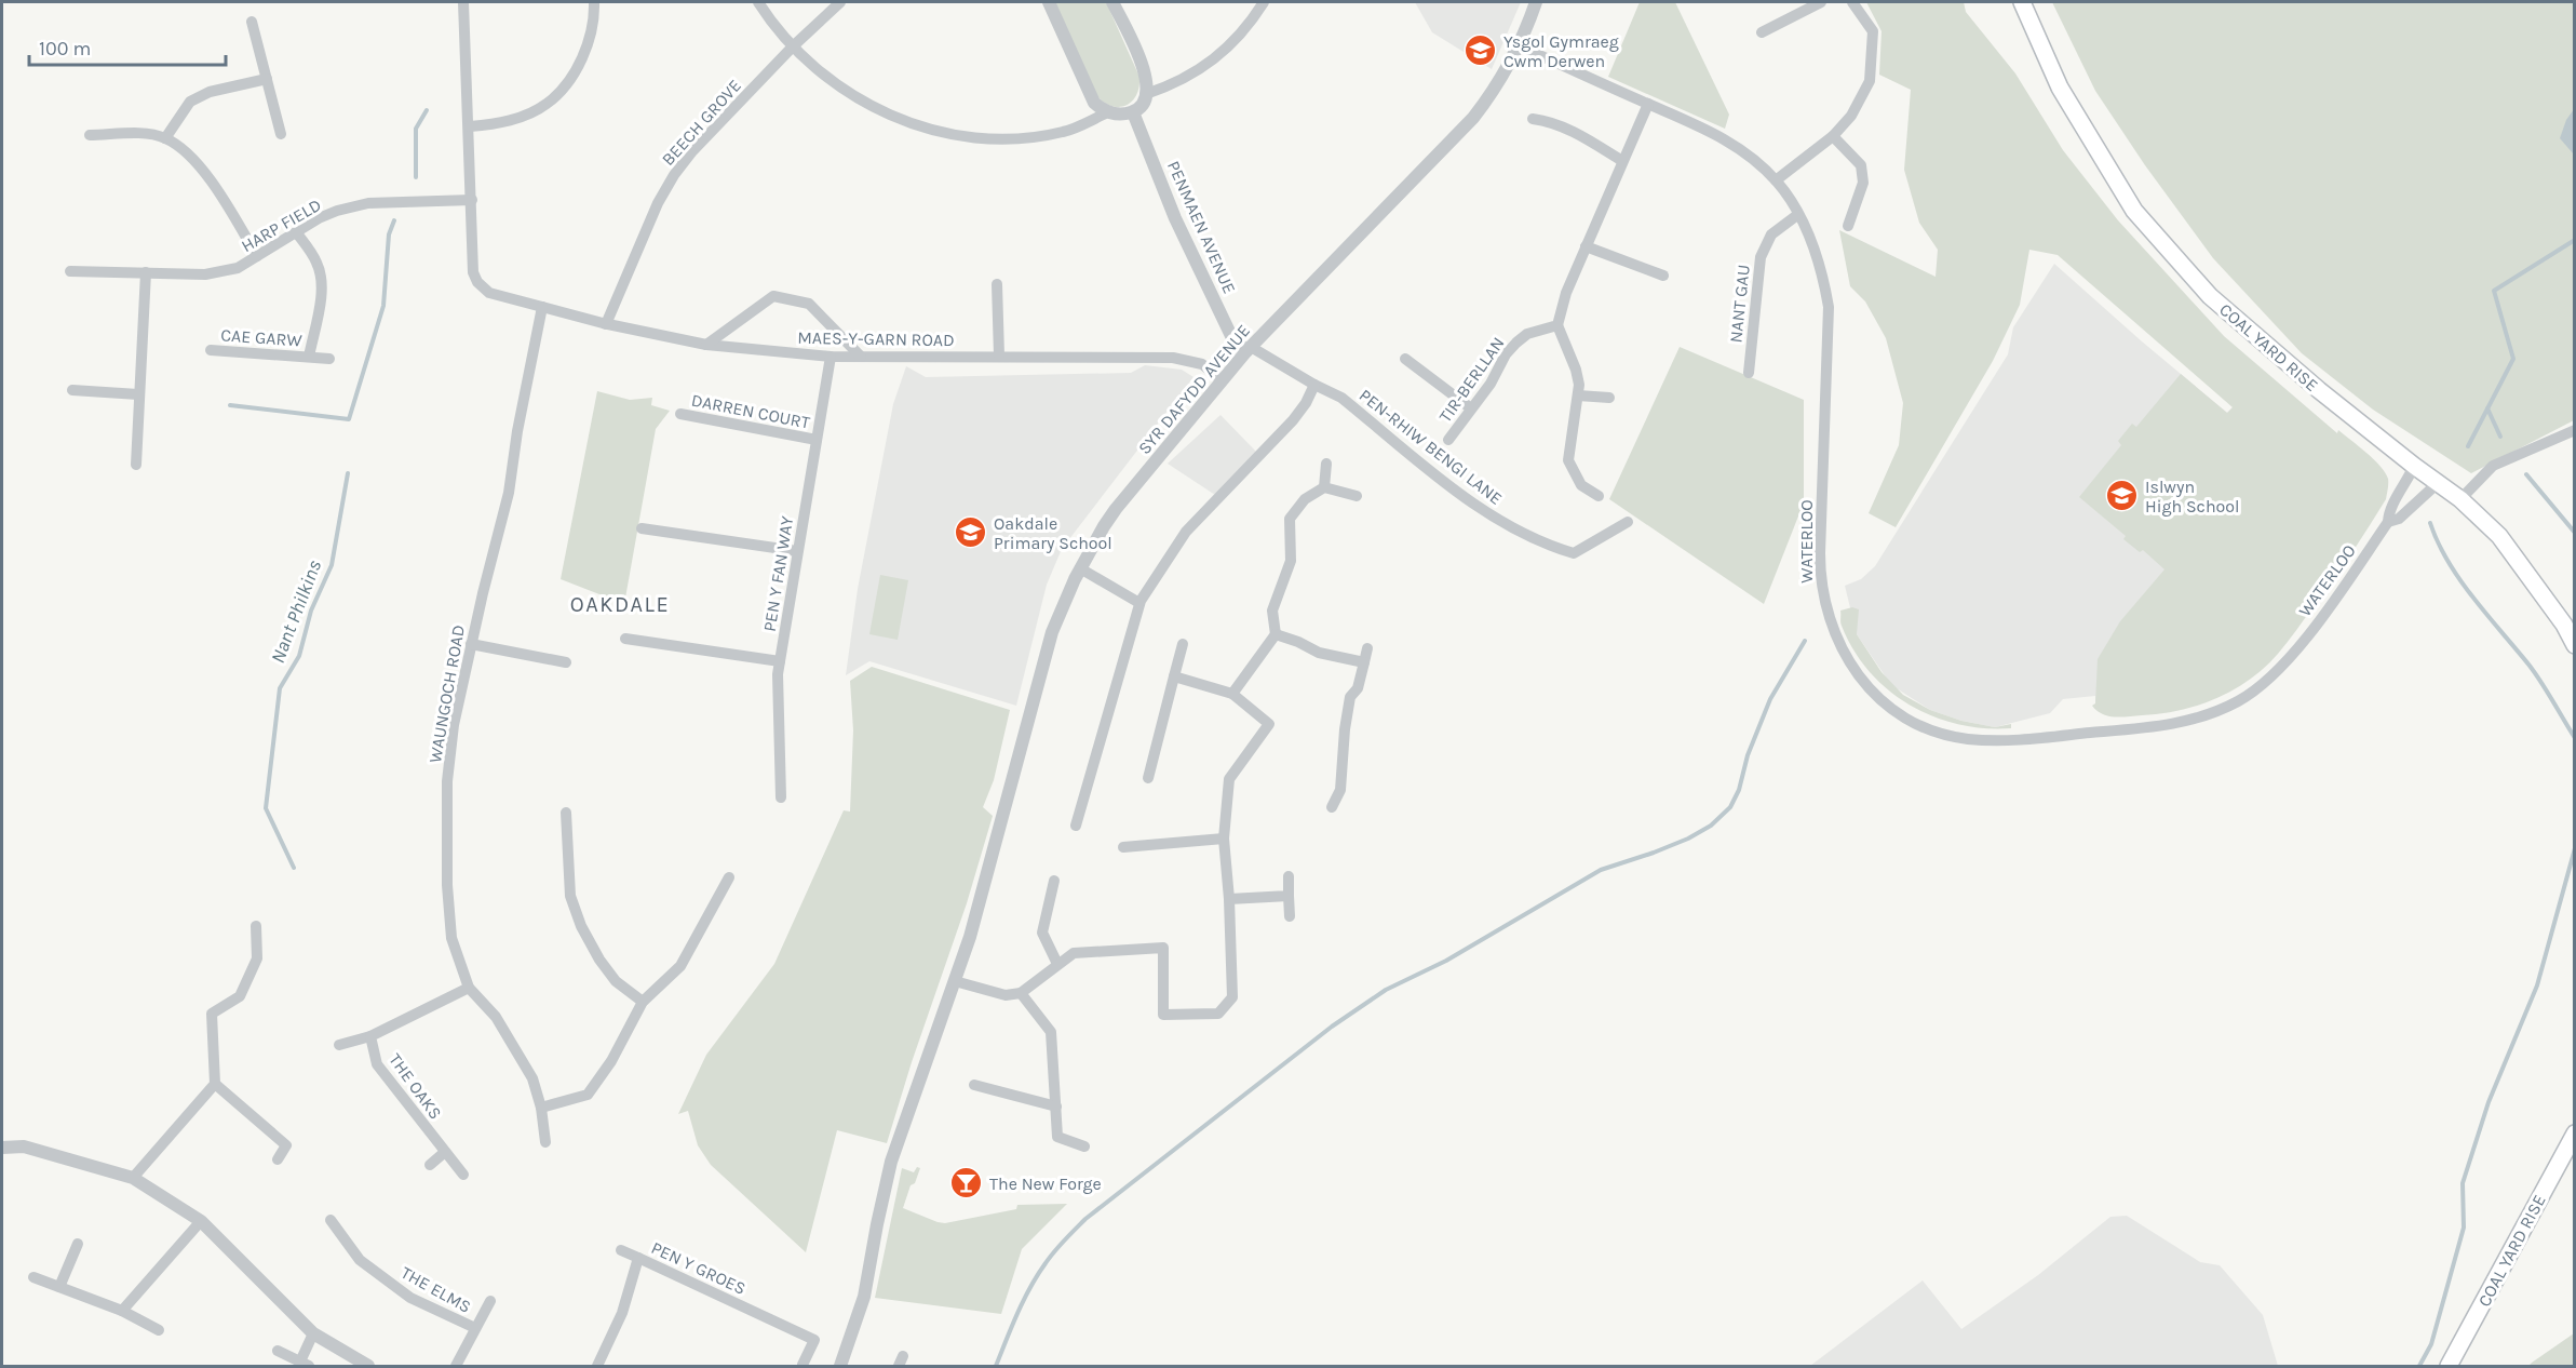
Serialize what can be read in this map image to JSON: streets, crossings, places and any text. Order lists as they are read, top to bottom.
{
  "streets": {
    "main road": ["COAL YARD RISE"],
    "street": [
      "BEECH GROVE",
      "HARP FIELD",
      "PENMAEN AVENUE",
      "NANT GAU",
      "CAE GARW",
      "MAES-Y-GARN ROAD",
      "TIR-BERLLAN",
      "SYR DAFYDD AVENUE",
      "DARREN COURT",
      "PEN-RHIW BENGI LANE",
      "WATERLOO",
      "PEN Y FAN WAY",
      "WAUNGOCH ROAD",
      "THE OAKS",
      "PEN Y GROES",
      "THE ELMS"
    ]
  },
  "crossings": [
    ["BEECH GROVE", "MAES-Y-GARN ROAD"],
    ["HARP FIELD", "CAE GARW"],
    ["HARP FIELD", "MAES-Y-GARN ROAD"],
    ["PENMAEN AVENUE", "SYR DAFYDD AVENUE"],
    ["PENMAEN AVENUE", "PEN-RHIW BENGI LANE"],
    ["NANT GAU", "WATERLOO"],
    ["MAES-Y-GARN ROAD", "SYR DAFYDD AVENUE"],
    ["MAES-Y-GARN ROAD", "PEN Y FAN WAY"],
    ["MAES-Y-GARN ROAD", "WAUNGOCH ROAD"],
    ["COAL YARD RISE", "WATERLOO"],
    ["SYR DAFYDD AVENUE", "PEN-RHIW BENGI LANE"],
    ["SYR DAFYDD AVENUE", "WATERLOO"],
    ["DARREN COURT", "PEN Y FAN WAY"],
    ["WAUNGOCH ROAD", "THE OAKS"]
  ],
  "districts": ["OAKDALE"],
  "water": ["Nant Philkins"],
  "places": {
    "school or university": ["Ysgol Gymraeg Cwm Derwen", "Islwyn High School", "Oakdale Primary School"],
    "bar": ["The New Forge"]
  },
  "scale_bar": "100 m"
}
